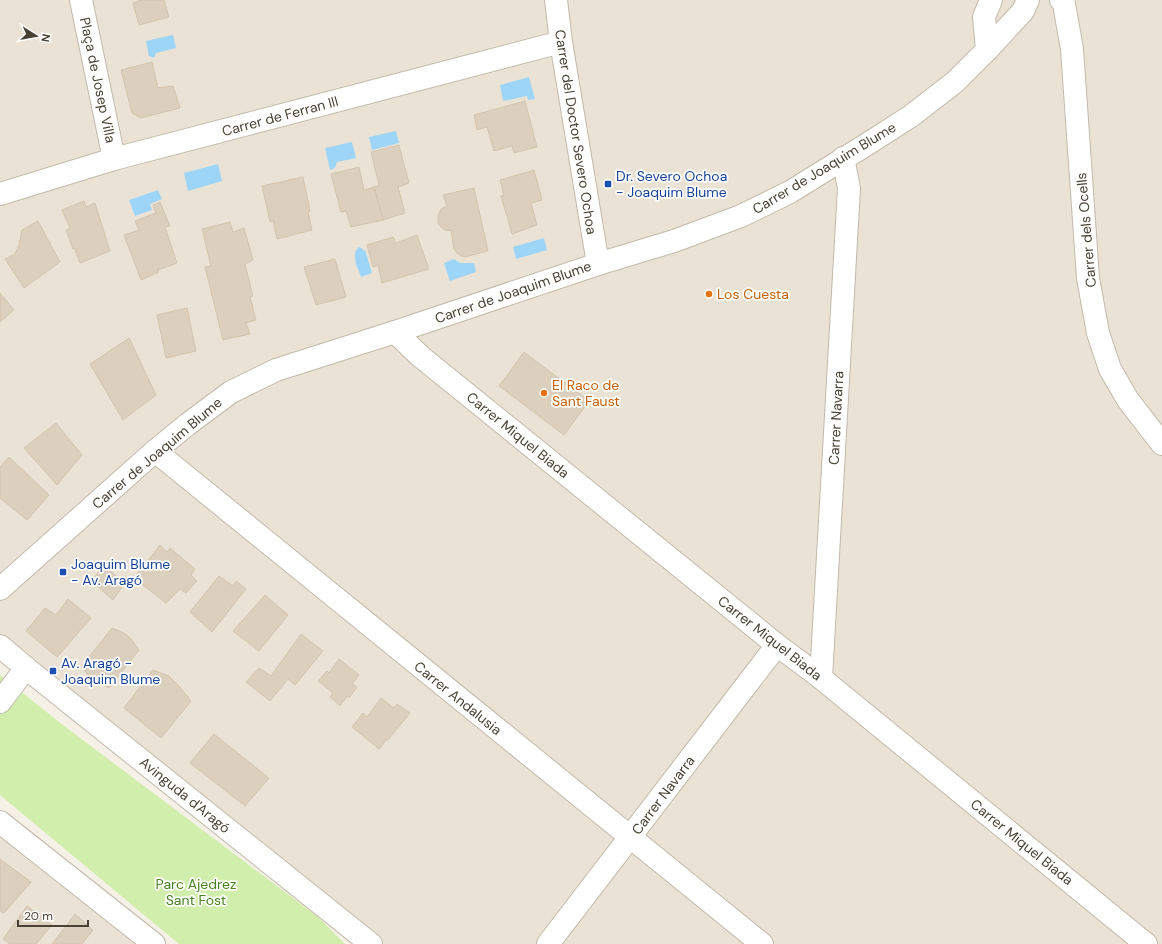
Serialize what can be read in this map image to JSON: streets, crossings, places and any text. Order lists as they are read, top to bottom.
{
  "streets": {
    "street": [
      "Plaça de Josep Villa",
      "Carrer de Ferran III",
      "Carrer del Doctor Severo Ochoa",
      "Carrer de Joaquim Blume",
      "Carrer dels Ocells",
      "Carrer Navarra",
      "Carrer Miquel Biada",
      "Carrer Andalusia",
      "Avinguda d'Aragó"
    ]
  },
  "crossings": [
    ["Plaça de Josep Villa", "Carrer de Ferran III"],
    ["Carrer de Ferran III", "Carrer del Doctor Severo Ochoa"],
    ["Carrer del Doctor Severo Ochoa", "Carrer de Joaquim Blume"],
    ["Carrer de Joaquim Blume", "Carrer Navarra"],
    ["Carrer de Joaquim Blume", "Carrer Miquel Biada"],
    ["Carrer de Joaquim Blume", "Carrer Andalusia"],
    ["Carrer Navarra", "Carrer Miquel Biada"],
    ["Carrer Navarra", "Carrer Andalusia"]
  ],
  "parks": ["Parc Ajedrez Sant Fost"],
  "places": {
    "transit": ["Dr. Severo Ochoa - Joaquim Blume", "Joaquim Blume - Av. Aragó", "Av. Aragó - Joaquim Blume"],
    "other": ["Los Cuesta", "El Raco de Sant Faust"]
  },
  "scale_bar": "20 m",
  "north": "right"
}
